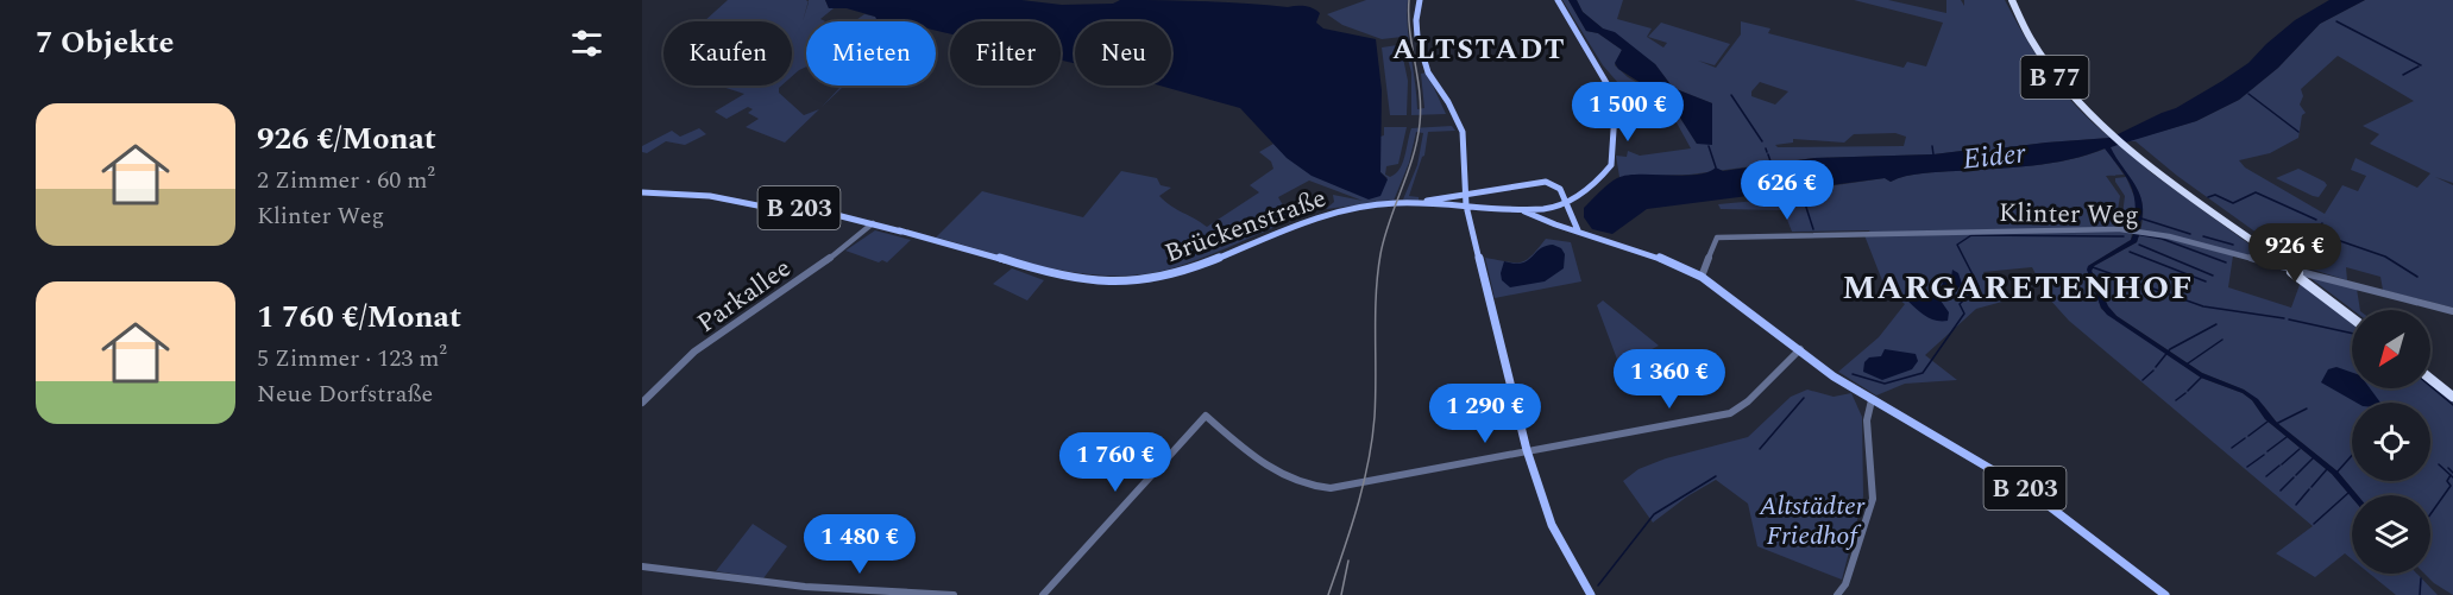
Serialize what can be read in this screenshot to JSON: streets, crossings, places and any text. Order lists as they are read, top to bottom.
{
  "streets": {
    "highway": ["B 77"],
    "main road": ["B 203", "Brückenstraße"],
    "street": ["Klinter Weg", "Parkallee"]
  },
  "crossings": [
    ["B 203", "Klinter Weg"],
    ["B 203", "Brückenstraße"],
    ["B 203", "Parkallee"],
    ["Brückenstraße", "Parkallee"]
  ],
  "districts": ["ALTSTADT", "MARGARETENHOF"],
  "water": ["Eider"],
  "parks": ["Altstädter Friedhof"],
  "north": "bottom left",
  "page": {
    "heading": "7 Objekte",
    "chip": [
      "Kaufen",
      "Mieten",
      "Filter",
      "Neu"
    ],
    "price": [
      "1 500 €",
      "626 €",
      "926 €",
      "1 360 €",
      "1 290 €",
      "1 760 €",
      "1 480 €"
    ],
    "list": [
      {
        "name": "926 €/Monat",
        "note": "2 Zimmer · 60 m² · Klinter Weg"
      },
      {
        "name": "1 760 €/Monat",
        "note": "5 Zimmer · 123 m² · Neue Dorfstraße"
      }
    ]
  }
}
